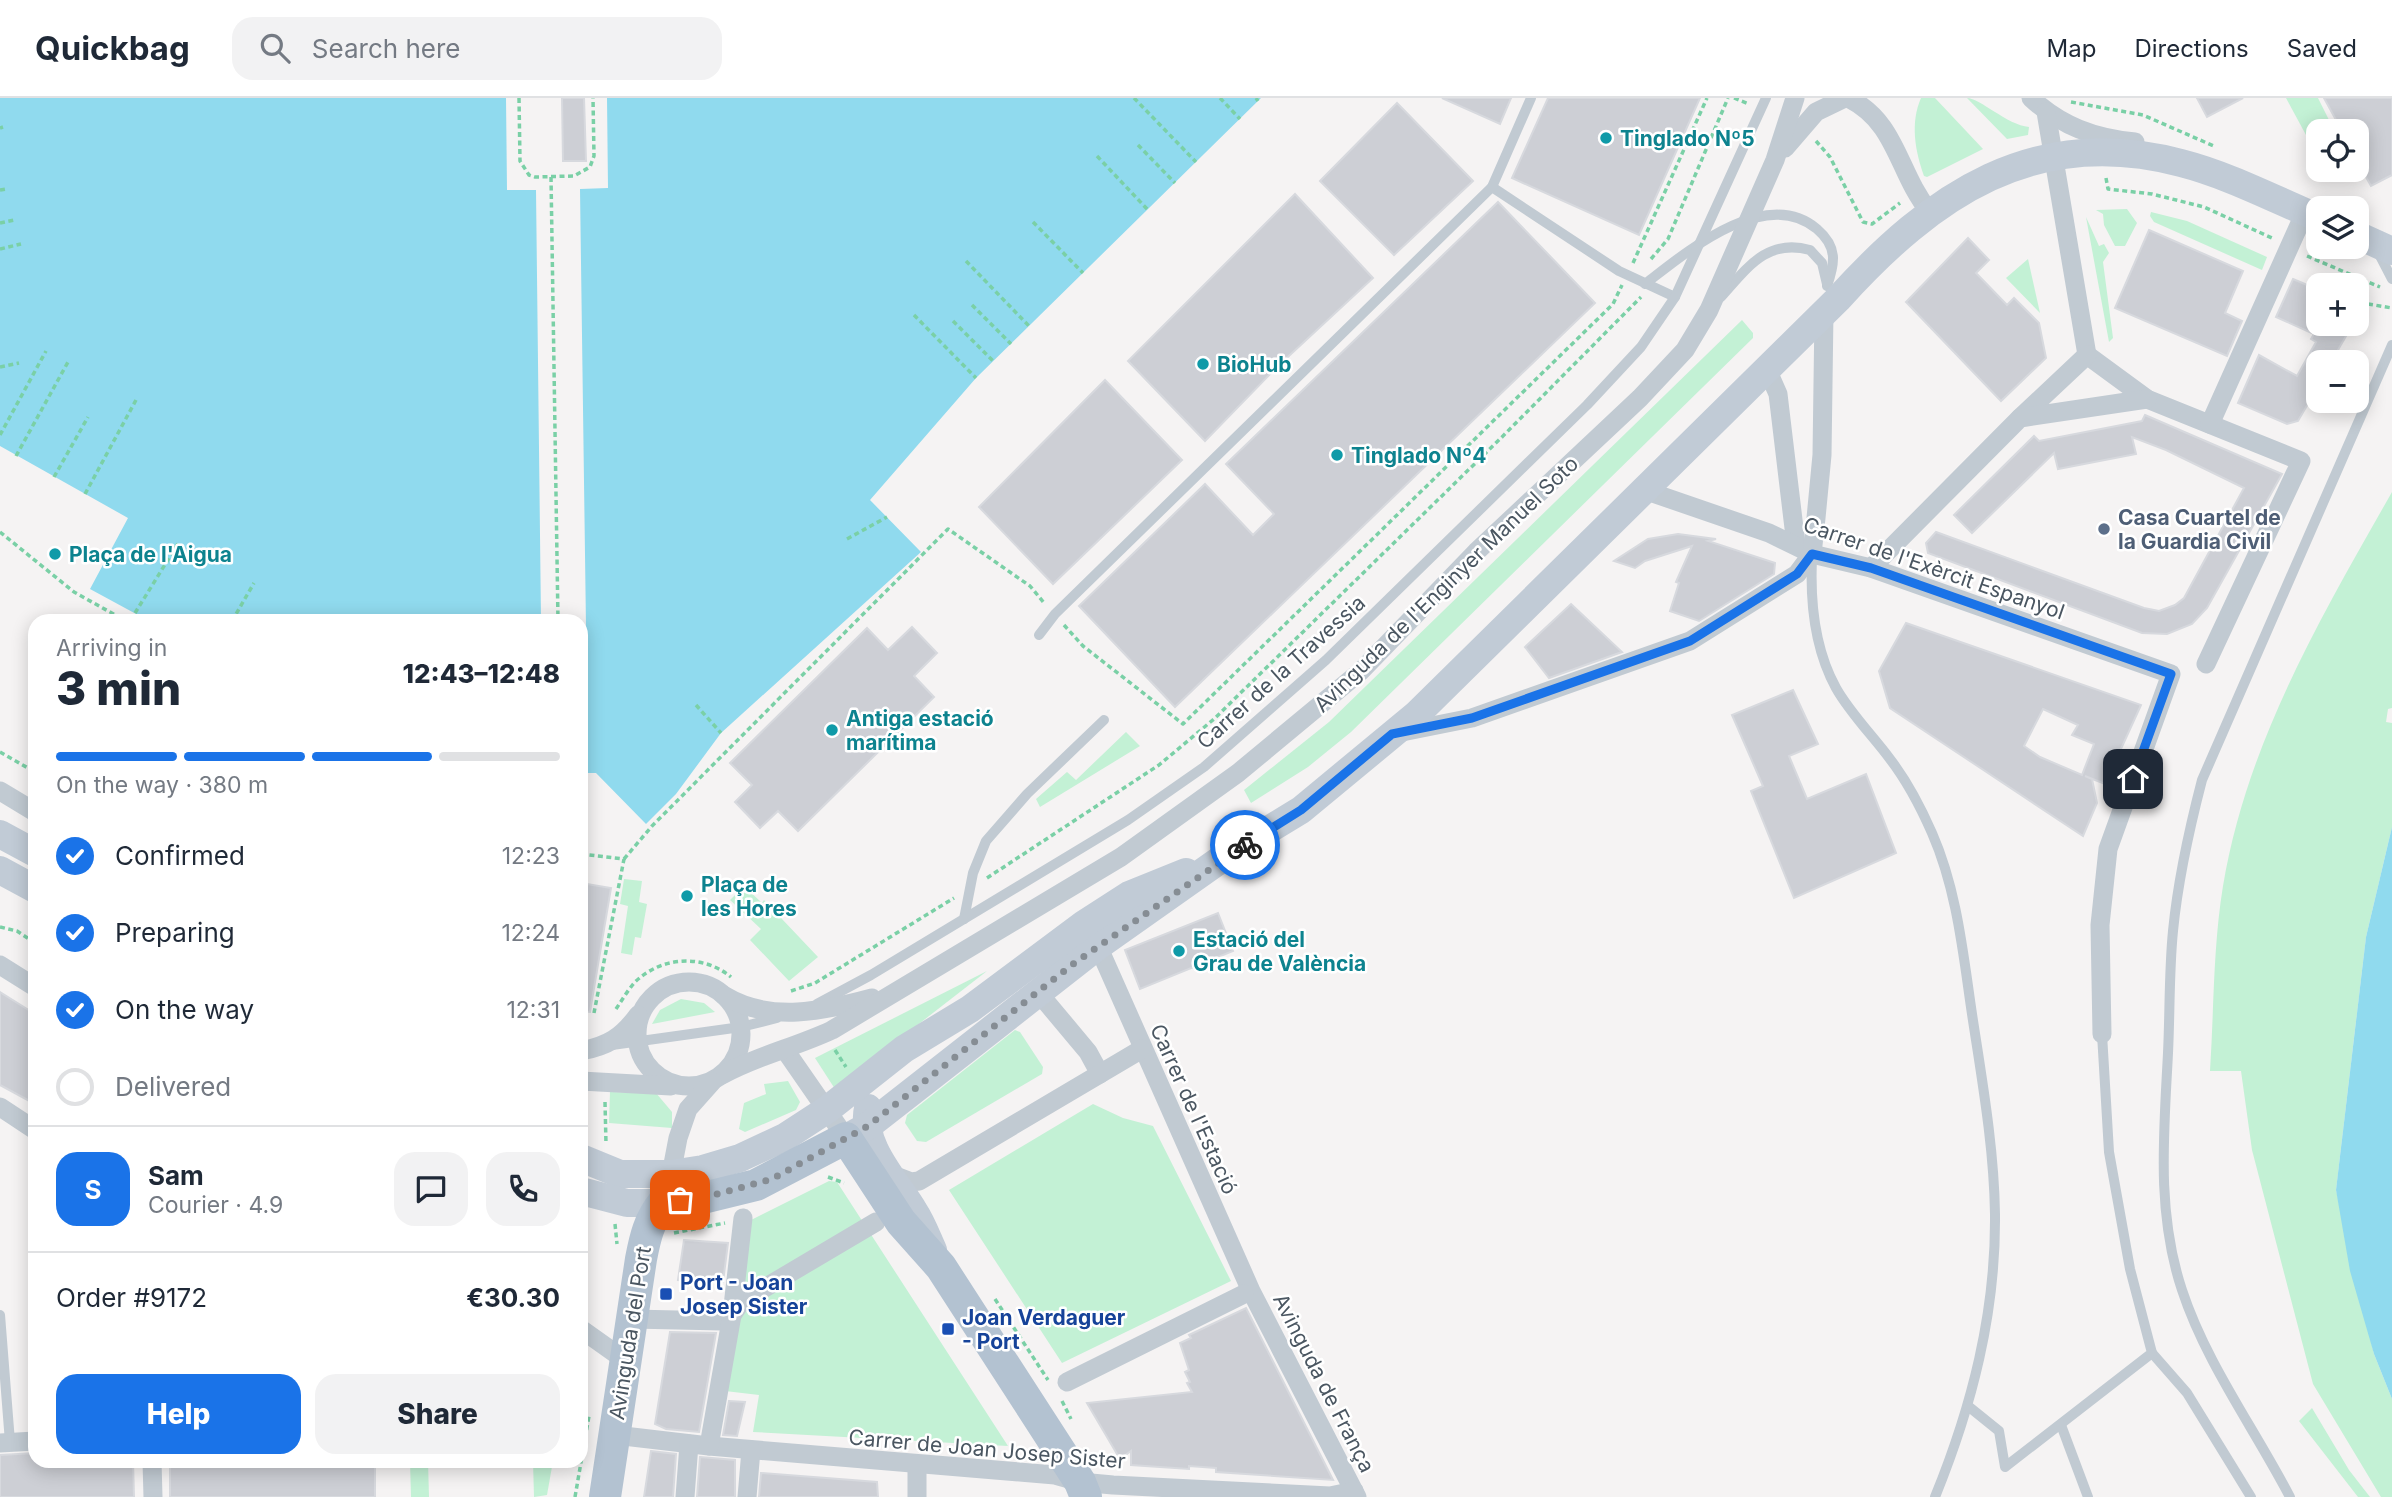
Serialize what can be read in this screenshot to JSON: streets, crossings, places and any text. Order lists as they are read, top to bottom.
{
  "streets": {
    "main road": ["Avinguda del Port"],
    "street": [
      "Carrer de l'Exèrcit Espanyol",
      "Avinguda de l'Enginyer Manuel Soto",
      "Carrer de l'Estació",
      "Avinguda de França",
      "Carrer de Joan Josep Sister"
    ],
    "lane": ["Carrer de la Travessia"]
  },
  "crossings": [
    ["Avinguda de l'Enginyer Manuel Soto", "Carrer de la Travessia"],
    ["Carrer de l'Estació", "Avinguda de França"],
    ["Avinguda del Port", "Carrer de Joan Josep Sister"],
    ["Avinguda de França", "Carrer de Joan Josep Sister"]
  ],
  "places": {
    "other": [
      "Tinglado Nº5",
      "BioHub",
      "Tinglado Nº4",
      "Casa Cuartel de la Guardia Civil",
      "Plaça de l'Aigua",
      "Antiga estació marítima",
      "Plaça de les Hores",
      "Estació del Grau de València"
    ],
    "transit": ["Port - Joan Josep Sister", "Joan Verdaguer - Port"]
  },
  "page": {
    "header": "Quickbag",
    "search": "Search here",
    "nav": ["Map", "Directions", "Saved"],
    "map_buttons": ["+", "−"],
    "heading": ["3 min", "Arriving in", "12:43–12:48"],
    "panel": [
      "Sam",
      "Courier · 4.9",
      "Order #9172",
      "€30.30"
    ],
    "bar": "On the way · 380 m",
    "list": [
      ["Confirmed", "12:23"],
      ["Preparing", "12:24"],
      ["On the way", "12:31"],
      "Delivered"
    ],
    "round": "S",
    "buttons": ["Help", "Share"]
  }
}
